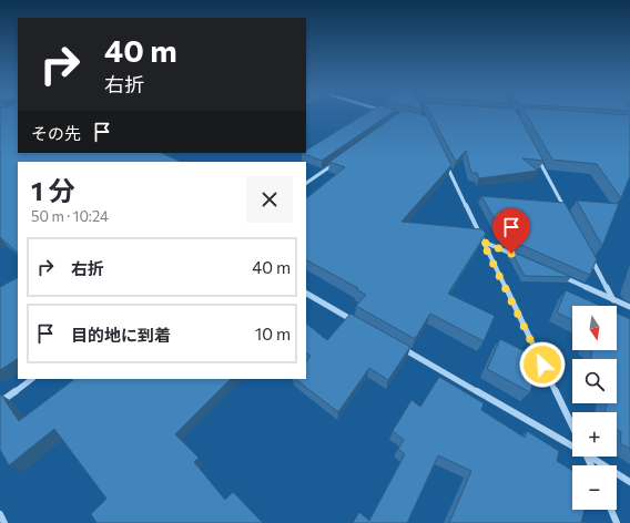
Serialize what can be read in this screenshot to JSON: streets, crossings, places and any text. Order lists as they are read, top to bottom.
{
  "north": "bottom",
  "page": {
    "turn": ["40 m", "右折"],
    "then": "その先",
    "heading": ["1 分", "50 m · 10:24"],
    "list": [
      {
        "name": "右折",
        "value": "40 m"
      },
      {
        "name": "目的地に到着",
        "value": "10 m"
      }
    ],
    "map_buttons": ["+", "−"]
  }
}
